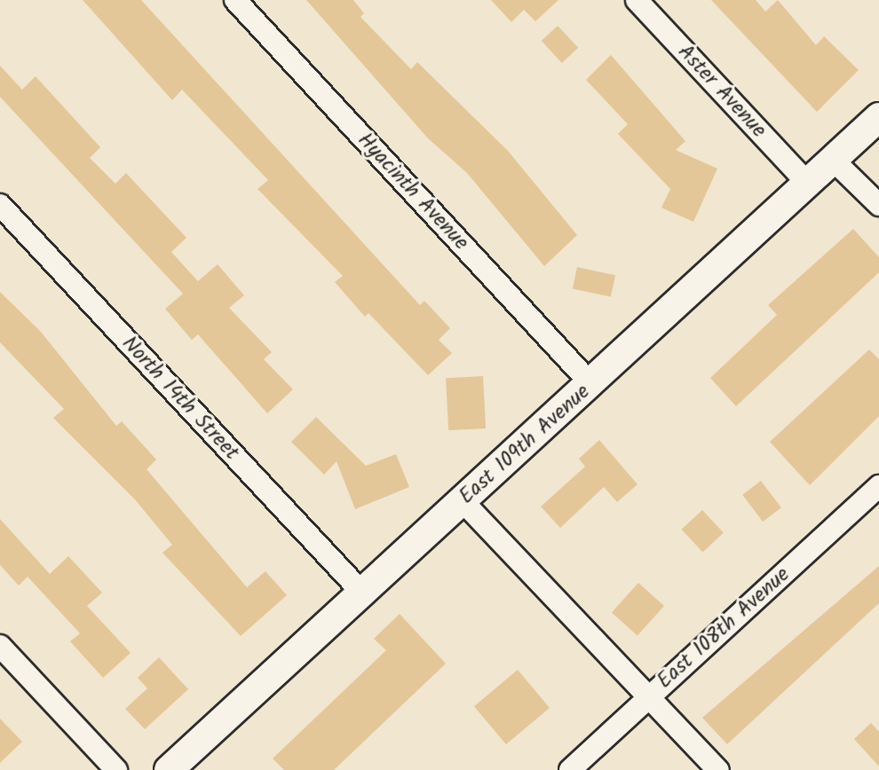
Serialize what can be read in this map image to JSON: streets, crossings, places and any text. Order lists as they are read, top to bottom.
{
  "streets": {
    "street": [
      "Aster Avenue",
      "Hyacinth Avenue",
      "North 14th Street",
      "East 109th Avenue",
      "East 108th Avenue"
    ]
  },
  "crossings": [
    ["Aster Avenue", "East 109th Avenue"],
    ["Hyacinth Avenue", "East 109th Avenue"],
    ["North 14th Street", "East 109th Avenue"]
  ]
}
